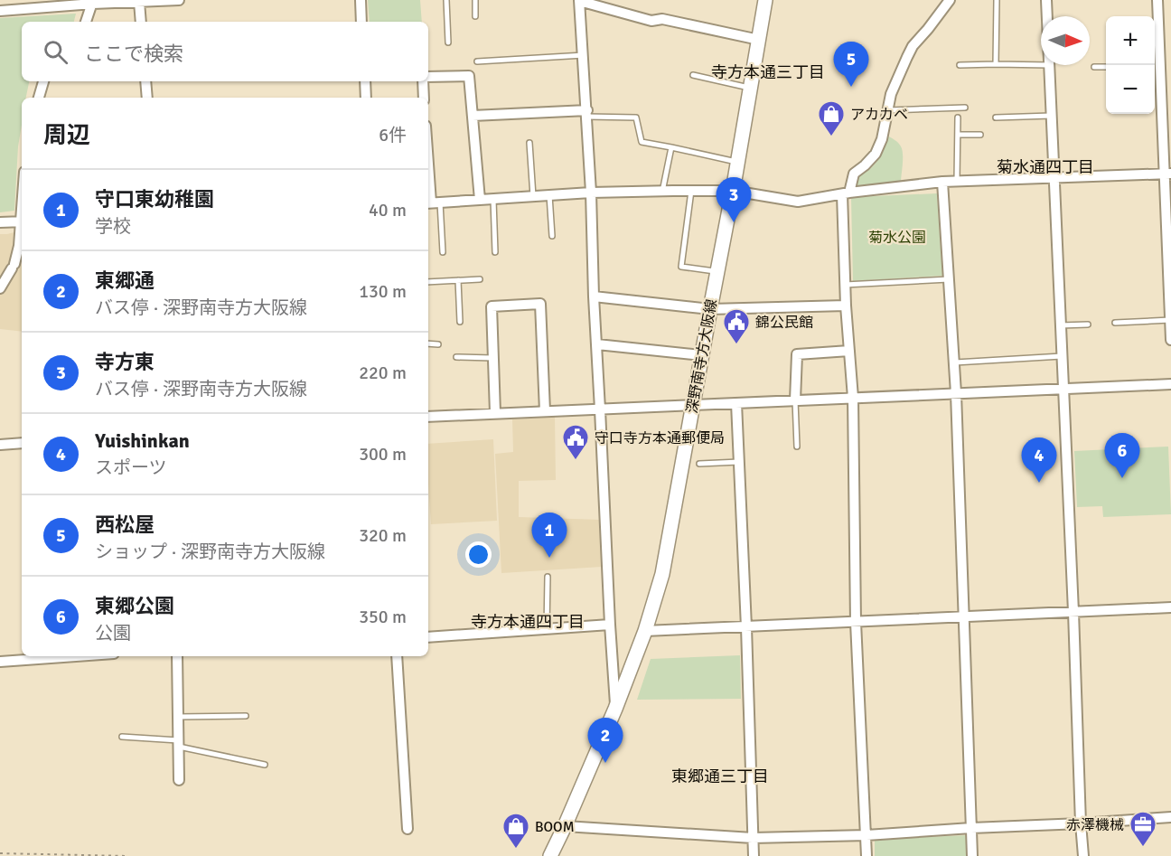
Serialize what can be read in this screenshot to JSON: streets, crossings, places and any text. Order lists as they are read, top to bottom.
{
  "streets": {
    "main road": ["深野南寺方大阪線"]
  },
  "districts": [
    "寺方本通三丁目",
    "菊水通四丁目",
    "寺方本通四丁目",
    "東郷通三丁目"
  ],
  "parks": ["菊水公園"],
  "places": {
    "shop": ["アカカベ", "BOOM"],
    "public building": ["錦公民館", "守口寺方本通郵便局"],
    "office": ["赤澤機械"]
  },
  "north": "right",
  "page": {
    "map_buttons": ["+", "−"],
    "search": "ここで検索",
    "pins": [
      "5",
      "3",
      "6",
      "4",
      "1",
      "2"
    ],
    "heading": ["周辺", "6件"],
    "list": [
      {
        "mark": "1",
        "name": "守口東幼稚園",
        "note": "学校",
        "value": "40 m"
      },
      {
        "mark": "2",
        "name": "東郷通",
        "note": "バス停 · 深野南寺方大阪線",
        "value": "130 m"
      },
      {
        "mark": "3",
        "name": "寺方東",
        "note": "バス停 · 深野南寺方大阪線",
        "value": "220 m"
      },
      {
        "mark": "4",
        "name": "Yuishinkan",
        "note": "スポーツ",
        "value": "300 m"
      },
      {
        "mark": "5",
        "name": "西松屋",
        "note": "ショップ · 深野南寺方大阪線",
        "value": "320 m"
      },
      {
        "mark": "6",
        "name": "東郷公園",
        "note": "公園",
        "value": "350 m"
      }
    ]
  }
}
